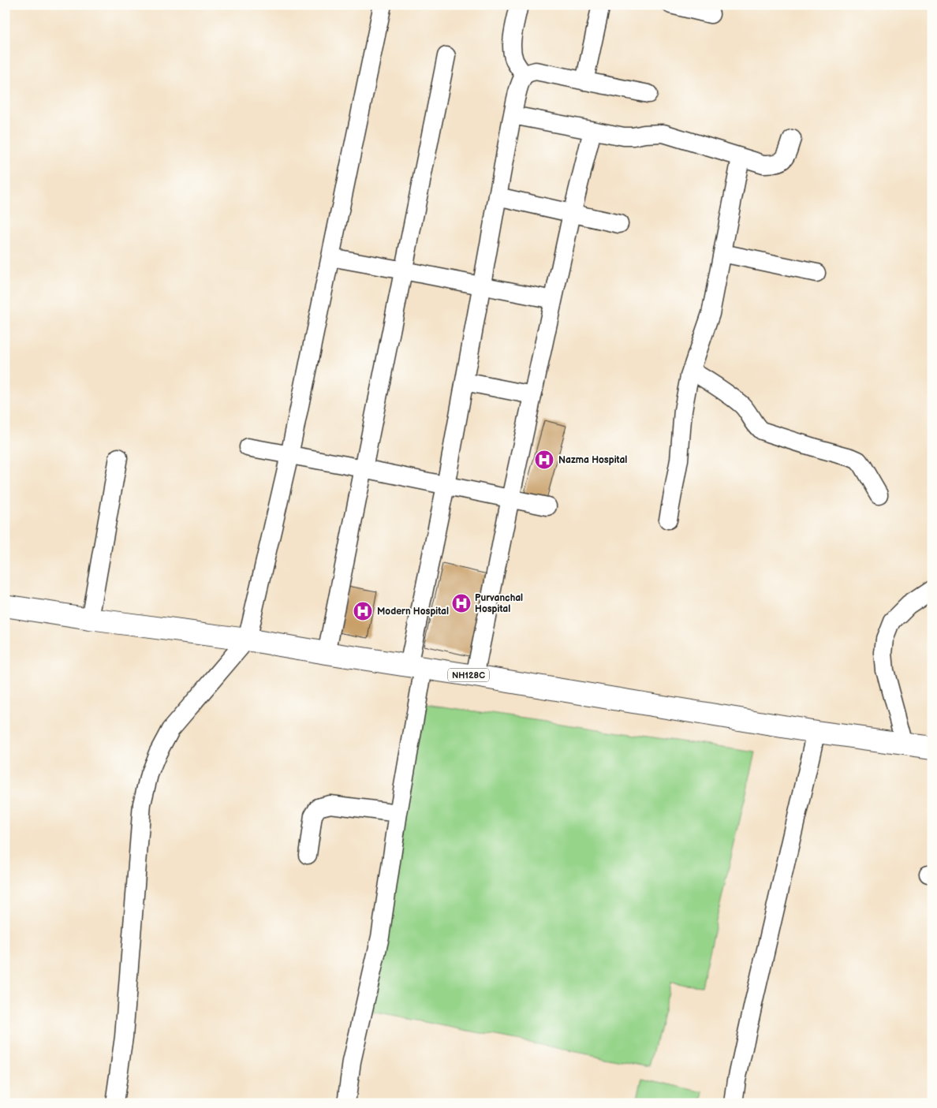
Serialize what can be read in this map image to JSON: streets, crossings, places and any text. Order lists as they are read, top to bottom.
{
  "streets": {
    "highway": ["NH128C"]
  },
  "places": {
    "hospital": ["Nazma Hospital", "Purvanchal Hospital", "Modern Hospital"]
  }
}
